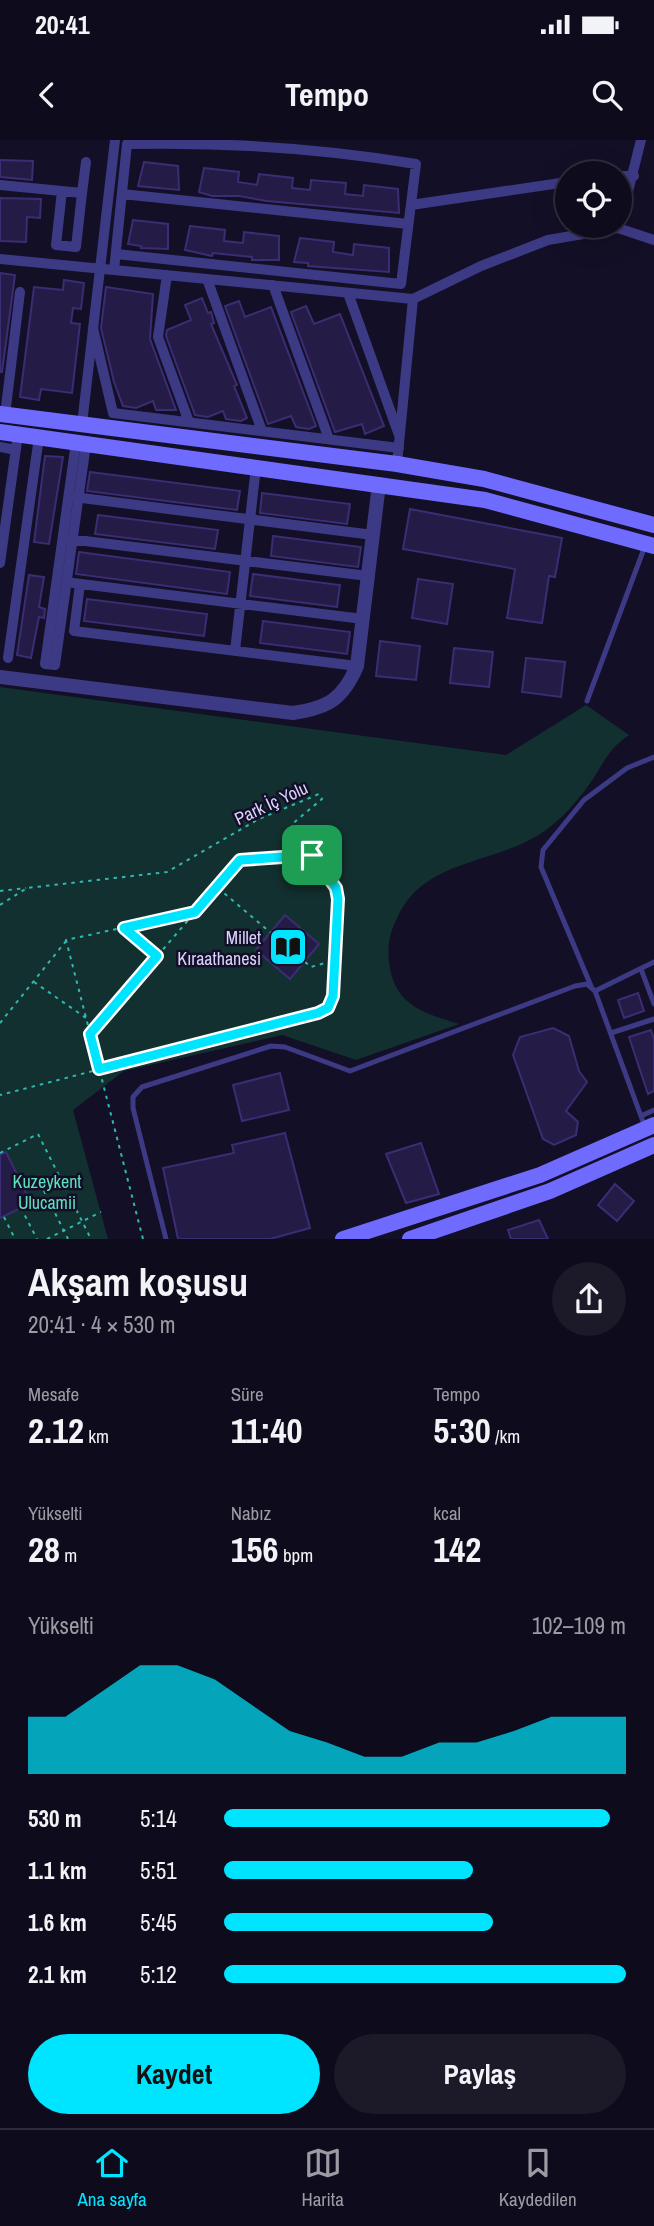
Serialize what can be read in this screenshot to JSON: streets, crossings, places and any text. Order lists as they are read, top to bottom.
{
  "streets": {
    "path": ["Park İç Yolu"]
  },
  "parks": ["Kuzeykent Ulucamii"],
  "places": {
    "library": ["Millet Kıraathanesi"]
  },
  "page": {
    "status": "20:41",
    "header": "Tempo",
    "heading": ["Akşam koşusu", "20:41 · 4 × 530 m"],
    "stats": [
      ["Mesafe", "2.12 km"],
      ["Süre", "11:40"],
      ["Tempo", "5:30 /km"],
      ["Yükselti", "28 m"],
      ["Nabız", "156 bpm"],
      ["kcal", "142"]
    ],
    "chart": ["Yükselti", "102–109 m"],
    "list": [
      {
        "name": "530 m",
        "note": "5:14"
      },
      {
        "name": "1.1 km",
        "note": "5:51"
      },
      {
        "name": "1.6 km",
        "note": "5:45"
      },
      {
        "name": "2.1 km",
        "note": "5:12"
      }
    ],
    "buttons": ["Kaydet", "Paylaş"],
    "tabs": ["Ana sayfa", "Harita", "Kaydedilen"]
  }
}
